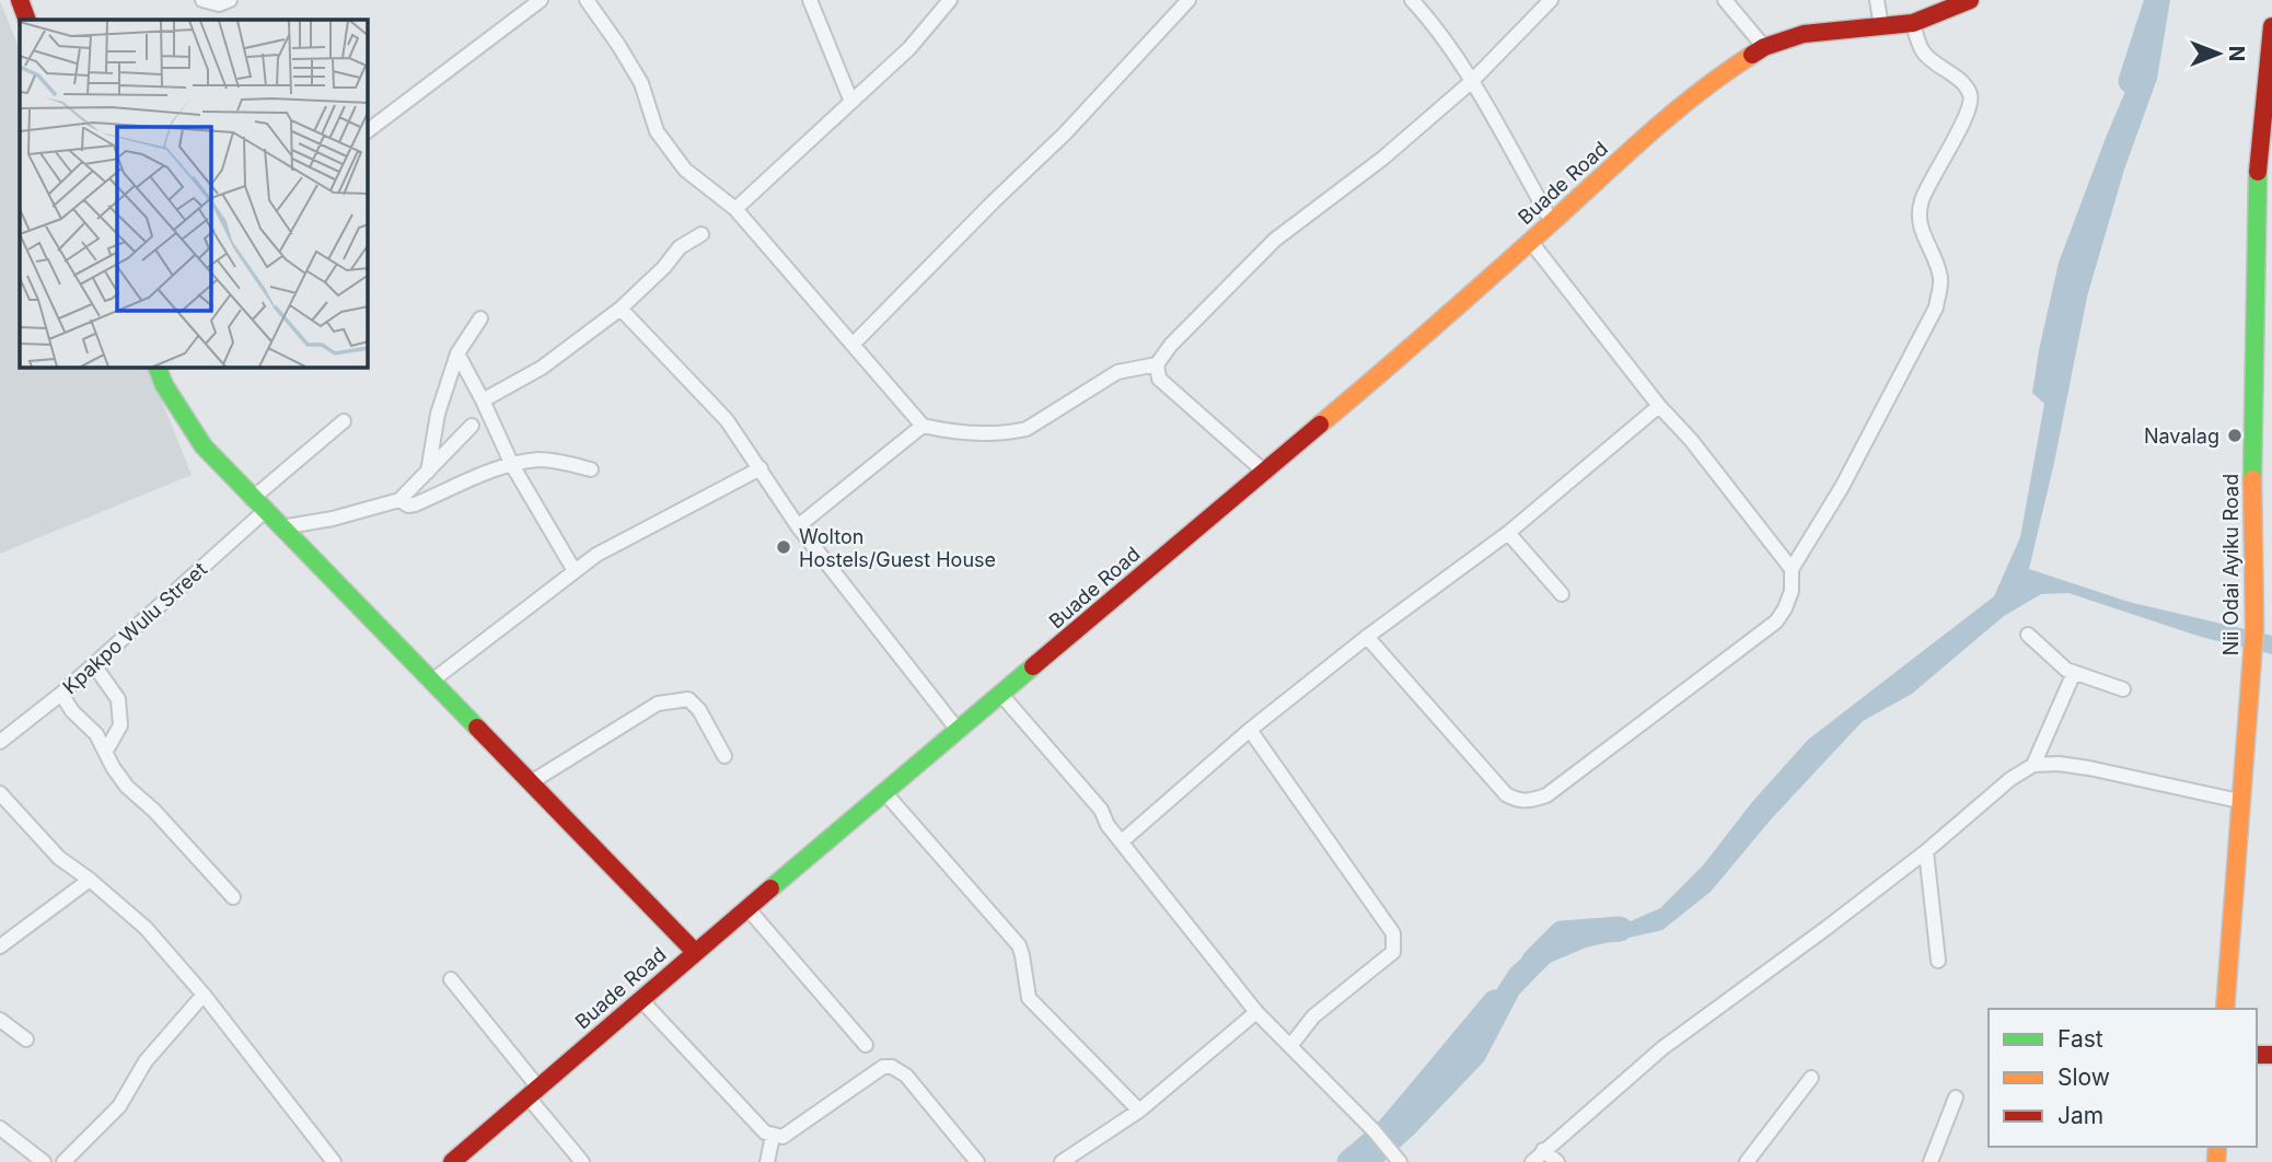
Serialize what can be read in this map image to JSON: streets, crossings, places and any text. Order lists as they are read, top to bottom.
{
  "streets": {
    "street": ["Buade Road", "Nii Odai Ayiku Road", "Kpakpo Wulu Street"]
  },
  "places": ["Navalag", "Wolton Hostels/Guest House"],
  "legend": ["Fast", "Slow", "Jam"],
  "north": "right"
}
